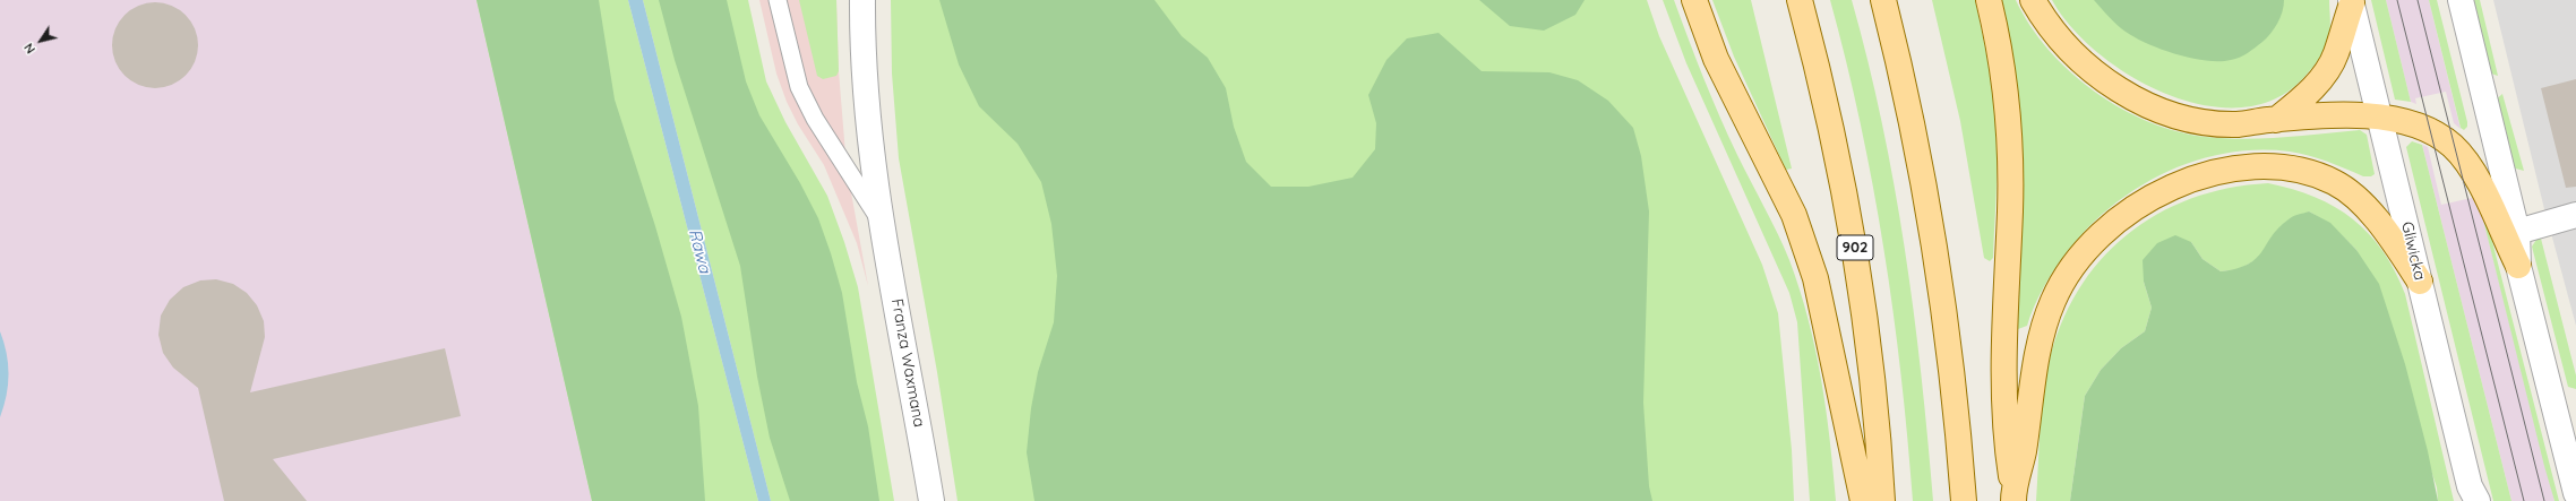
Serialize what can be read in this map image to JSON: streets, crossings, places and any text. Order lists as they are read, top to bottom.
{
  "streets": {
    "main road": ["902"],
    "street": ["Gliwicka", "Franza Waxmana"]
  },
  "water": ["Rawa"],
  "north": "bottom left"
}
